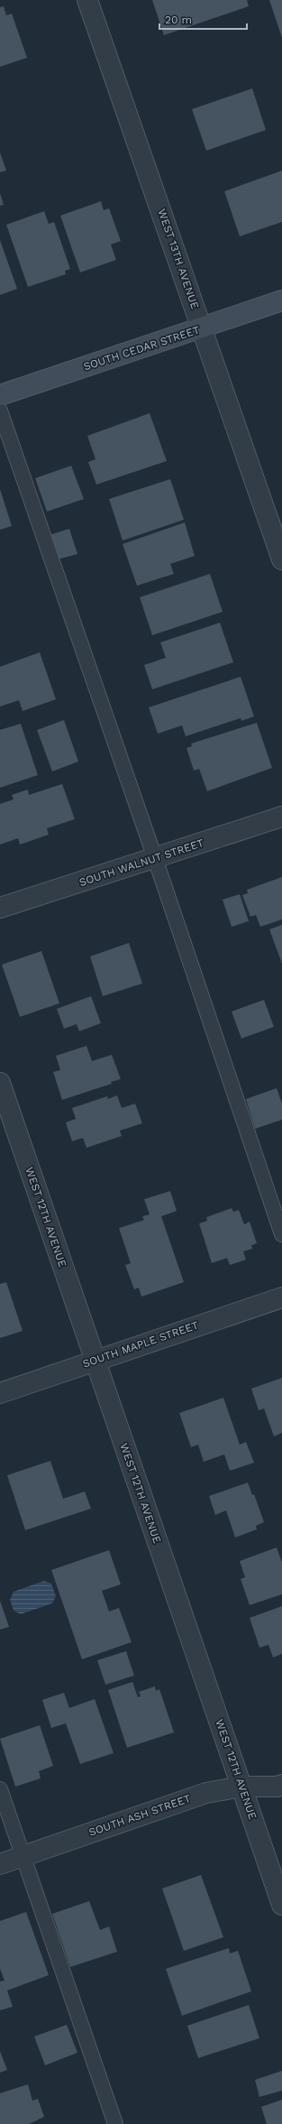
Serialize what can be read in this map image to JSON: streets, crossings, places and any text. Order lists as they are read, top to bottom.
{
  "streets": {
    "main road": ["SOUTH CEDAR STREET"],
    "street": [
      "WEST 13TH AVENUE",
      "SOUTH WALNUT STREET",
      "WEST 12TH AVENUE",
      "SOUTH MAPLE STREET",
      "SOUTH ASH STREET"
    ]
  },
  "crossings": [
    ["WEST 13TH AVENUE", "SOUTH CEDAR STREET"],
    ["WEST 12TH AVENUE", "SOUTH MAPLE STREET"],
    ["WEST 12TH AVENUE", "SOUTH ASH STREET"]
  ],
  "scale_bar": "20 m"
}
